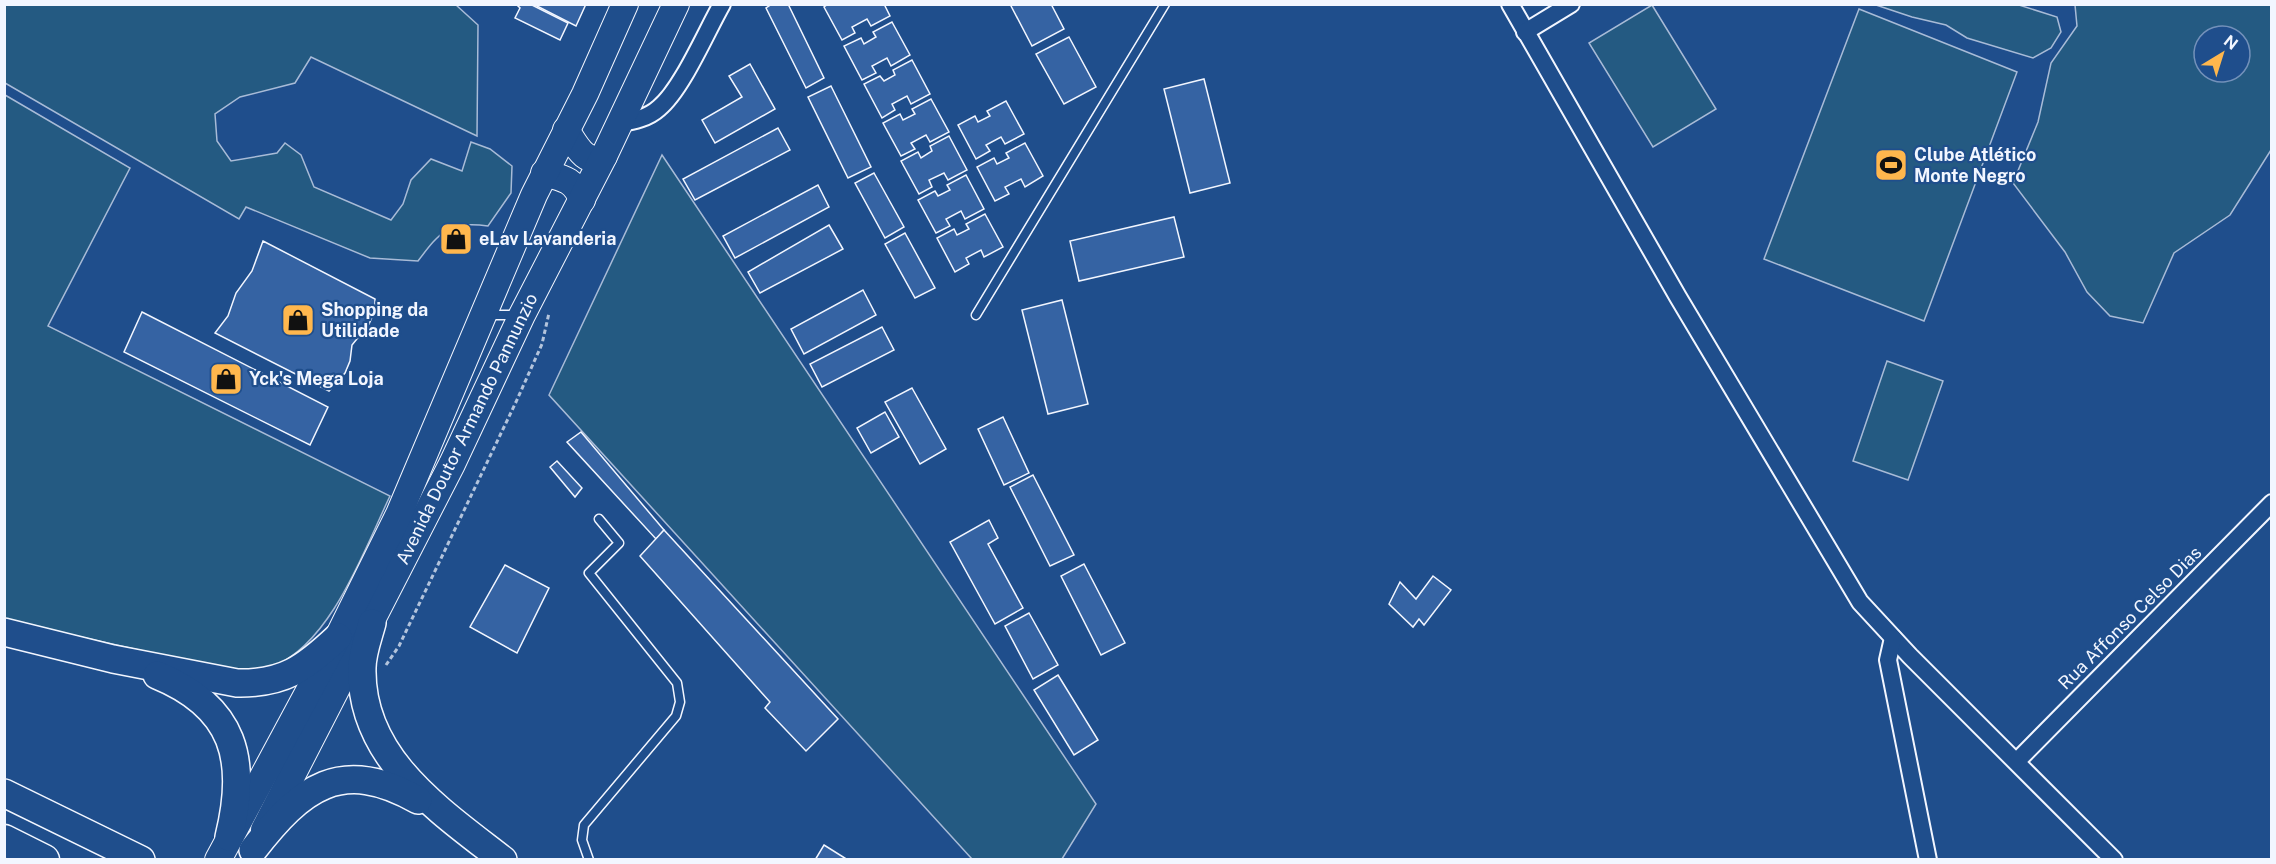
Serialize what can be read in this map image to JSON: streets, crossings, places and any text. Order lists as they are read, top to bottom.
{
  "streets": {
    "main road": ["Avenida Doutor Armando Pannunzio"],
    "street": ["Rua Affonso Celso Dias"]
  },
  "places": {
    "sports": ["Clube Atlético Monte Negro"],
    "shop": ["eLav Lavanderia", "Shopping da Utilidade", "Yck's Mega Loja"]
  },
  "north": "top right"
}
